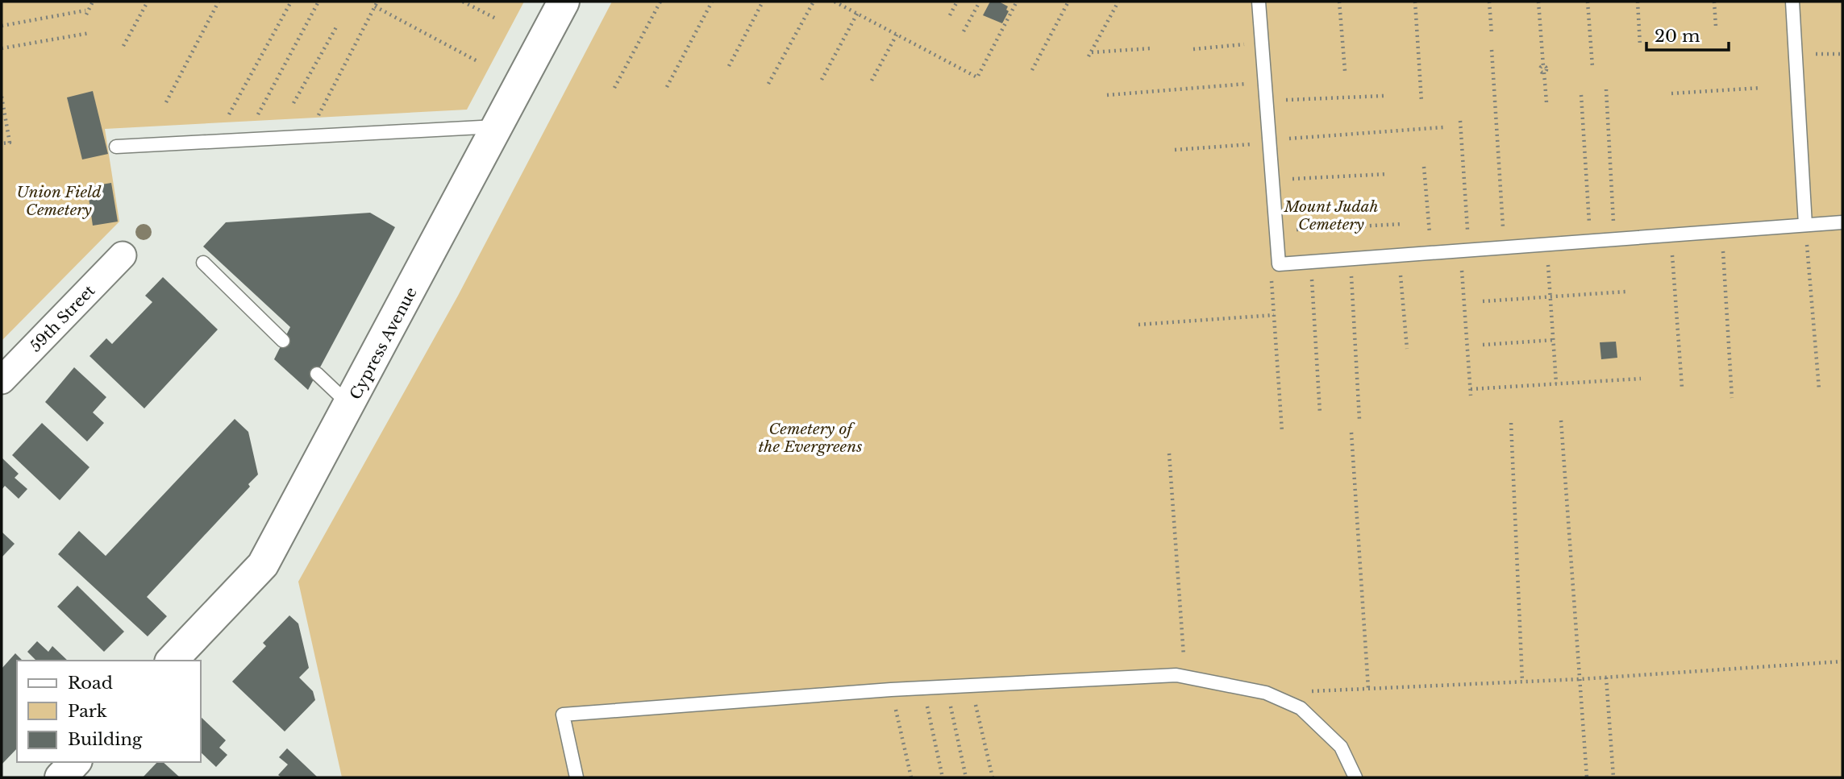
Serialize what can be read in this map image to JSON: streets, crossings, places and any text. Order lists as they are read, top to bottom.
{
  "streets": {
    "street": ["59th Street", "Cypress Avenue"]
  },
  "parks": ["Union Field Cemetery", "Mount Judah Cemetery", "Cemetery of the Evergreens"],
  "legend": ["Road", "Park", "Building"],
  "scale_bar": "20 m"
}
